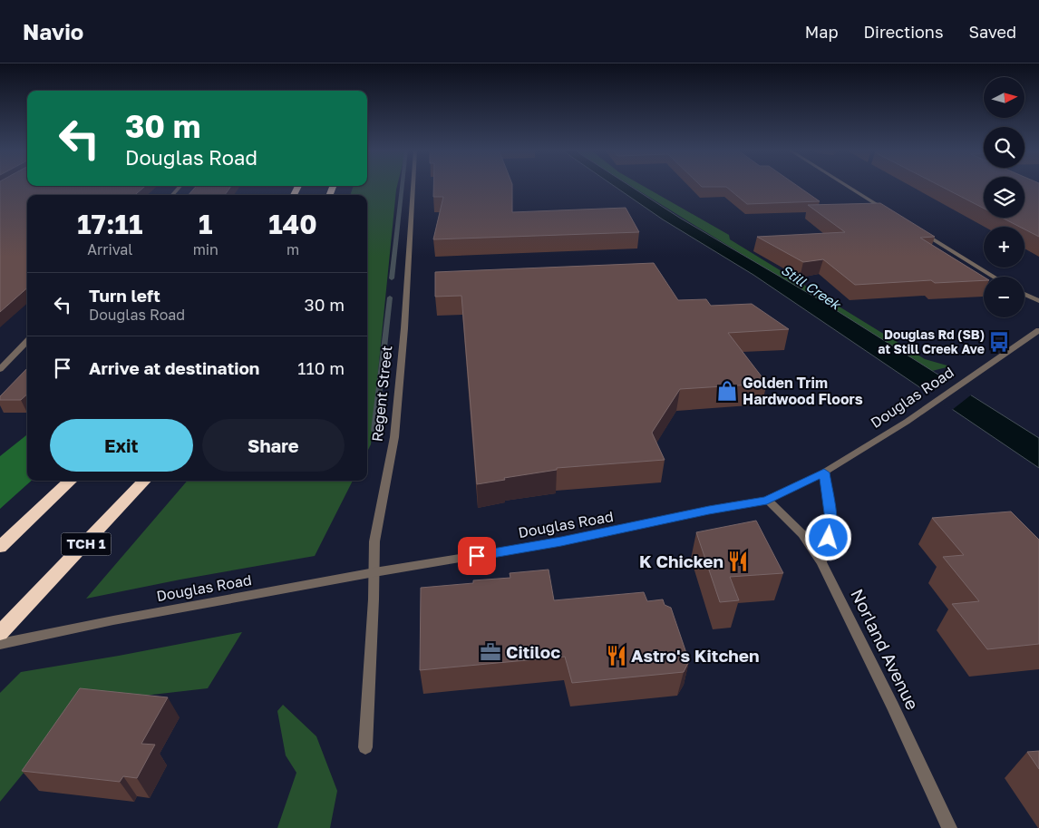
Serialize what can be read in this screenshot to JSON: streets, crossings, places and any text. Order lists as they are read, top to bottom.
{
  "streets": {
    "highway": ["TCH 1"],
    "street": ["Regent Street", "Douglas Road", "Norland Avenue"]
  },
  "crossings": [
    ["Regent Street", "Douglas Road"],
    ["Douglas Road", "Norland Avenue"]
  ],
  "water": ["Still Creek"],
  "places": {
    "bus stop": ["Douglas Rd (SB) at Still Creek Ave"],
    "shop": ["Golden Trim Hardwood Floors"],
    "restaurant": ["K Chicken", "Astro's Kitchen"],
    "office": ["Citiloc"]
  },
  "north": "right",
  "page": {
    "header": "Navio",
    "nav": ["Map", "Directions", "Saved"],
    "map_buttons": ["+", "−"],
    "turn": ["30 m", "Douglas Road"],
    "eta": [
      "17:11",
      "Arrival",
      "1",
      "min",
      "140",
      "m"
    ],
    "list": [
      {
        "name": "Turn left",
        "note": "Douglas Road",
        "value": "30 m"
      },
      {
        "name": "Arrive at destination",
        "value": "110 m"
      }
    ],
    "buttons": ["Exit", "Share"]
  }
}
